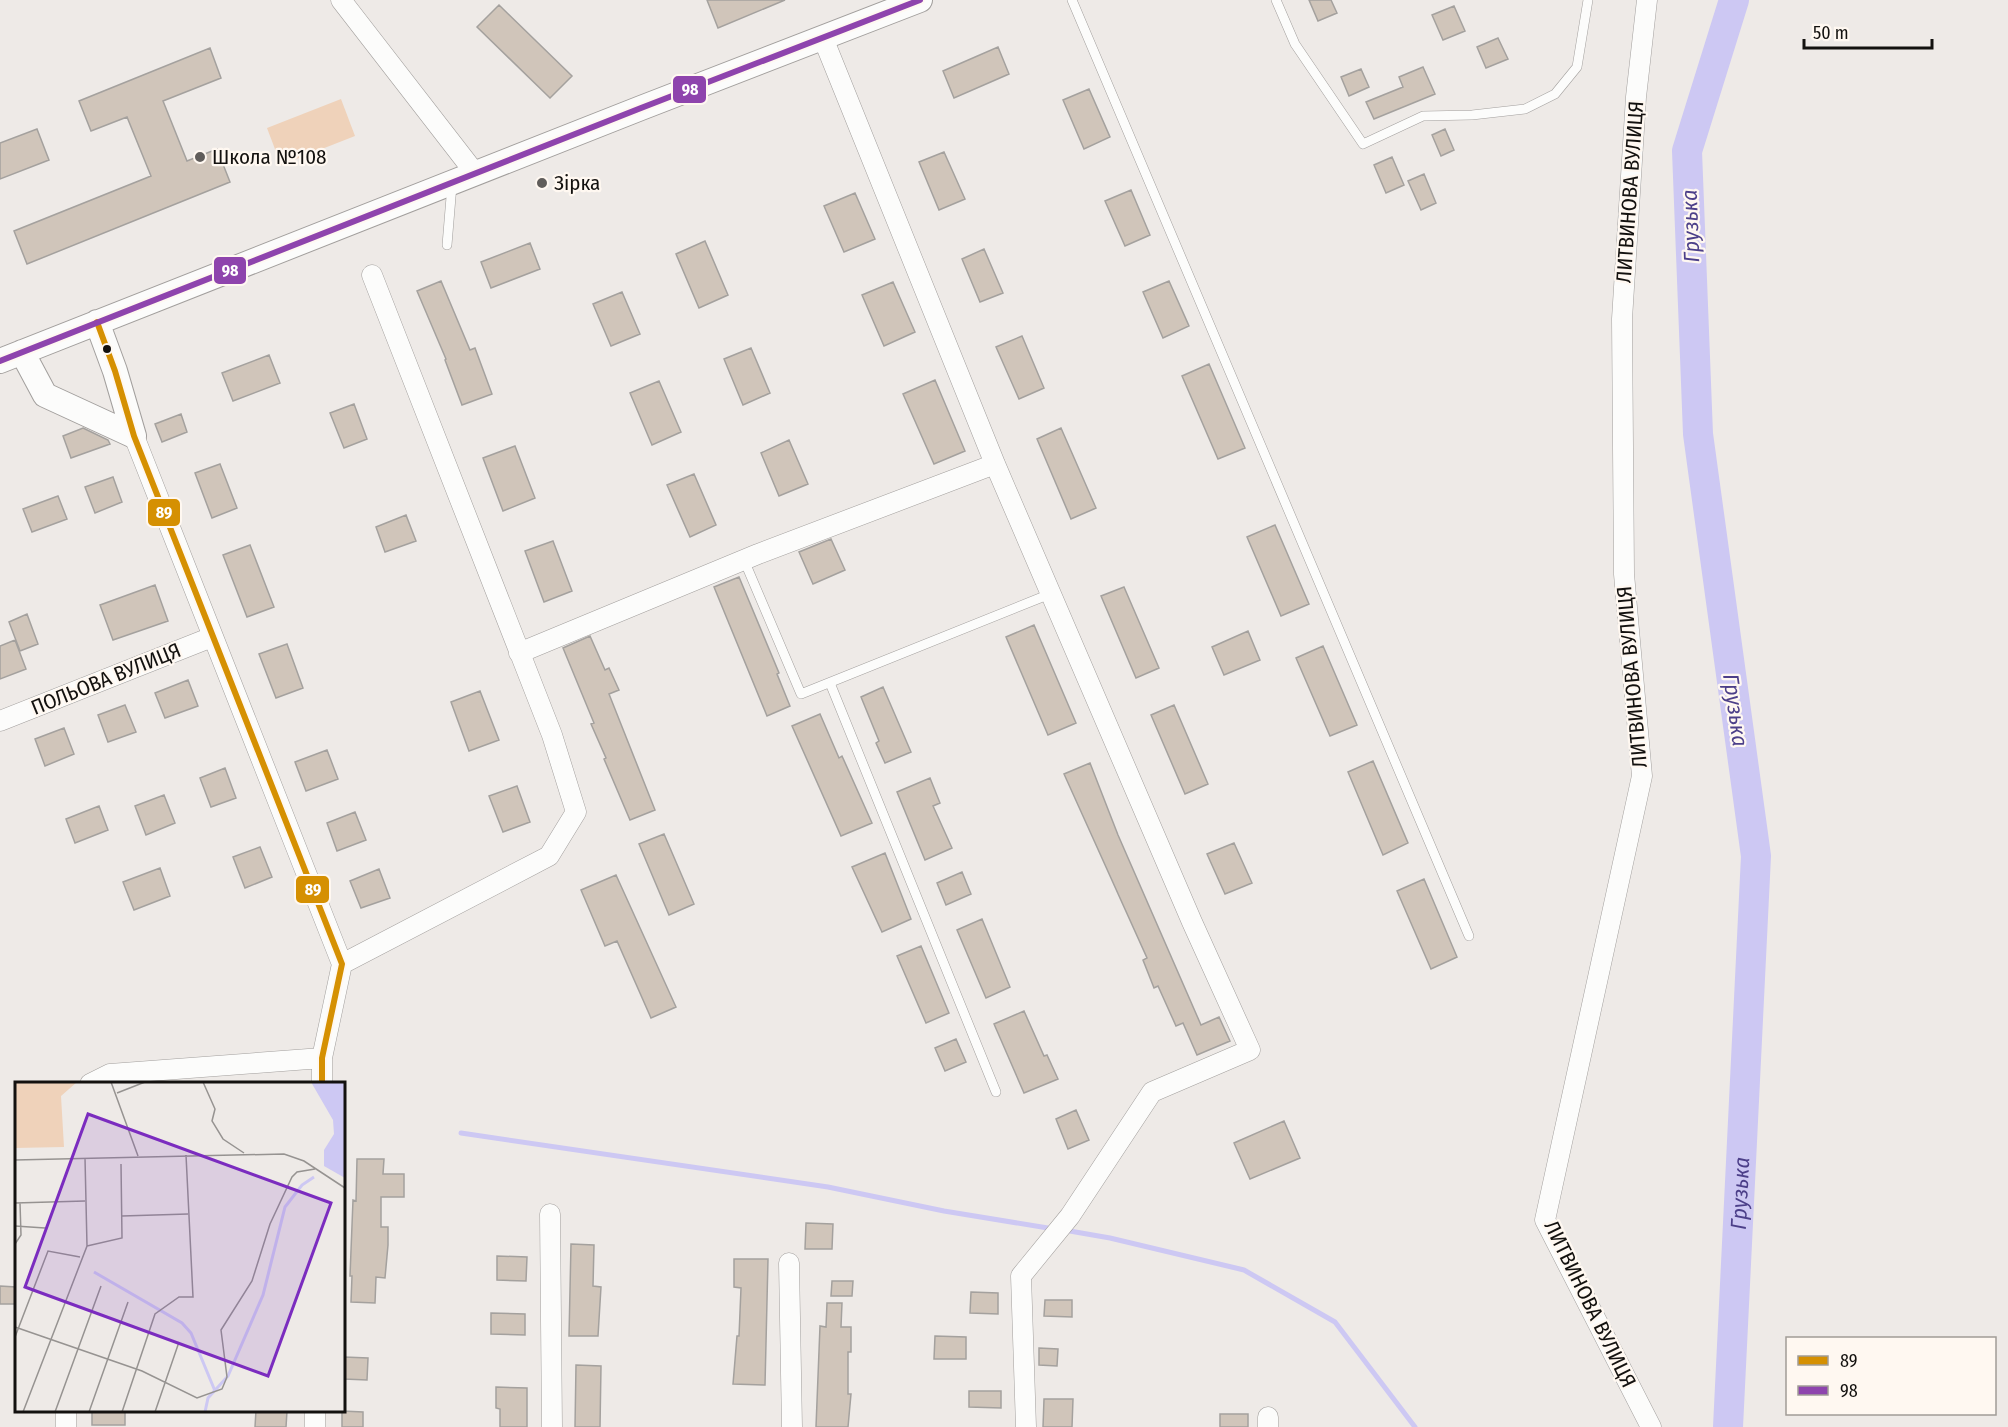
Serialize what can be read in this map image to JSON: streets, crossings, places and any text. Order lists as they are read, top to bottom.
{
  "streets": {
    "street": ["ЛИТВИНОВА ВУЛИЦЯ", "ПОЛЬОВА ВУЛИЦЯ"]
  },
  "water": ["Грузька"],
  "places": ["Школа №108", "Зірка"],
  "lines": ["transit line 98", "transit line 89"],
  "legend": ["89", "98"],
  "scale_bar": "50 m"
}
